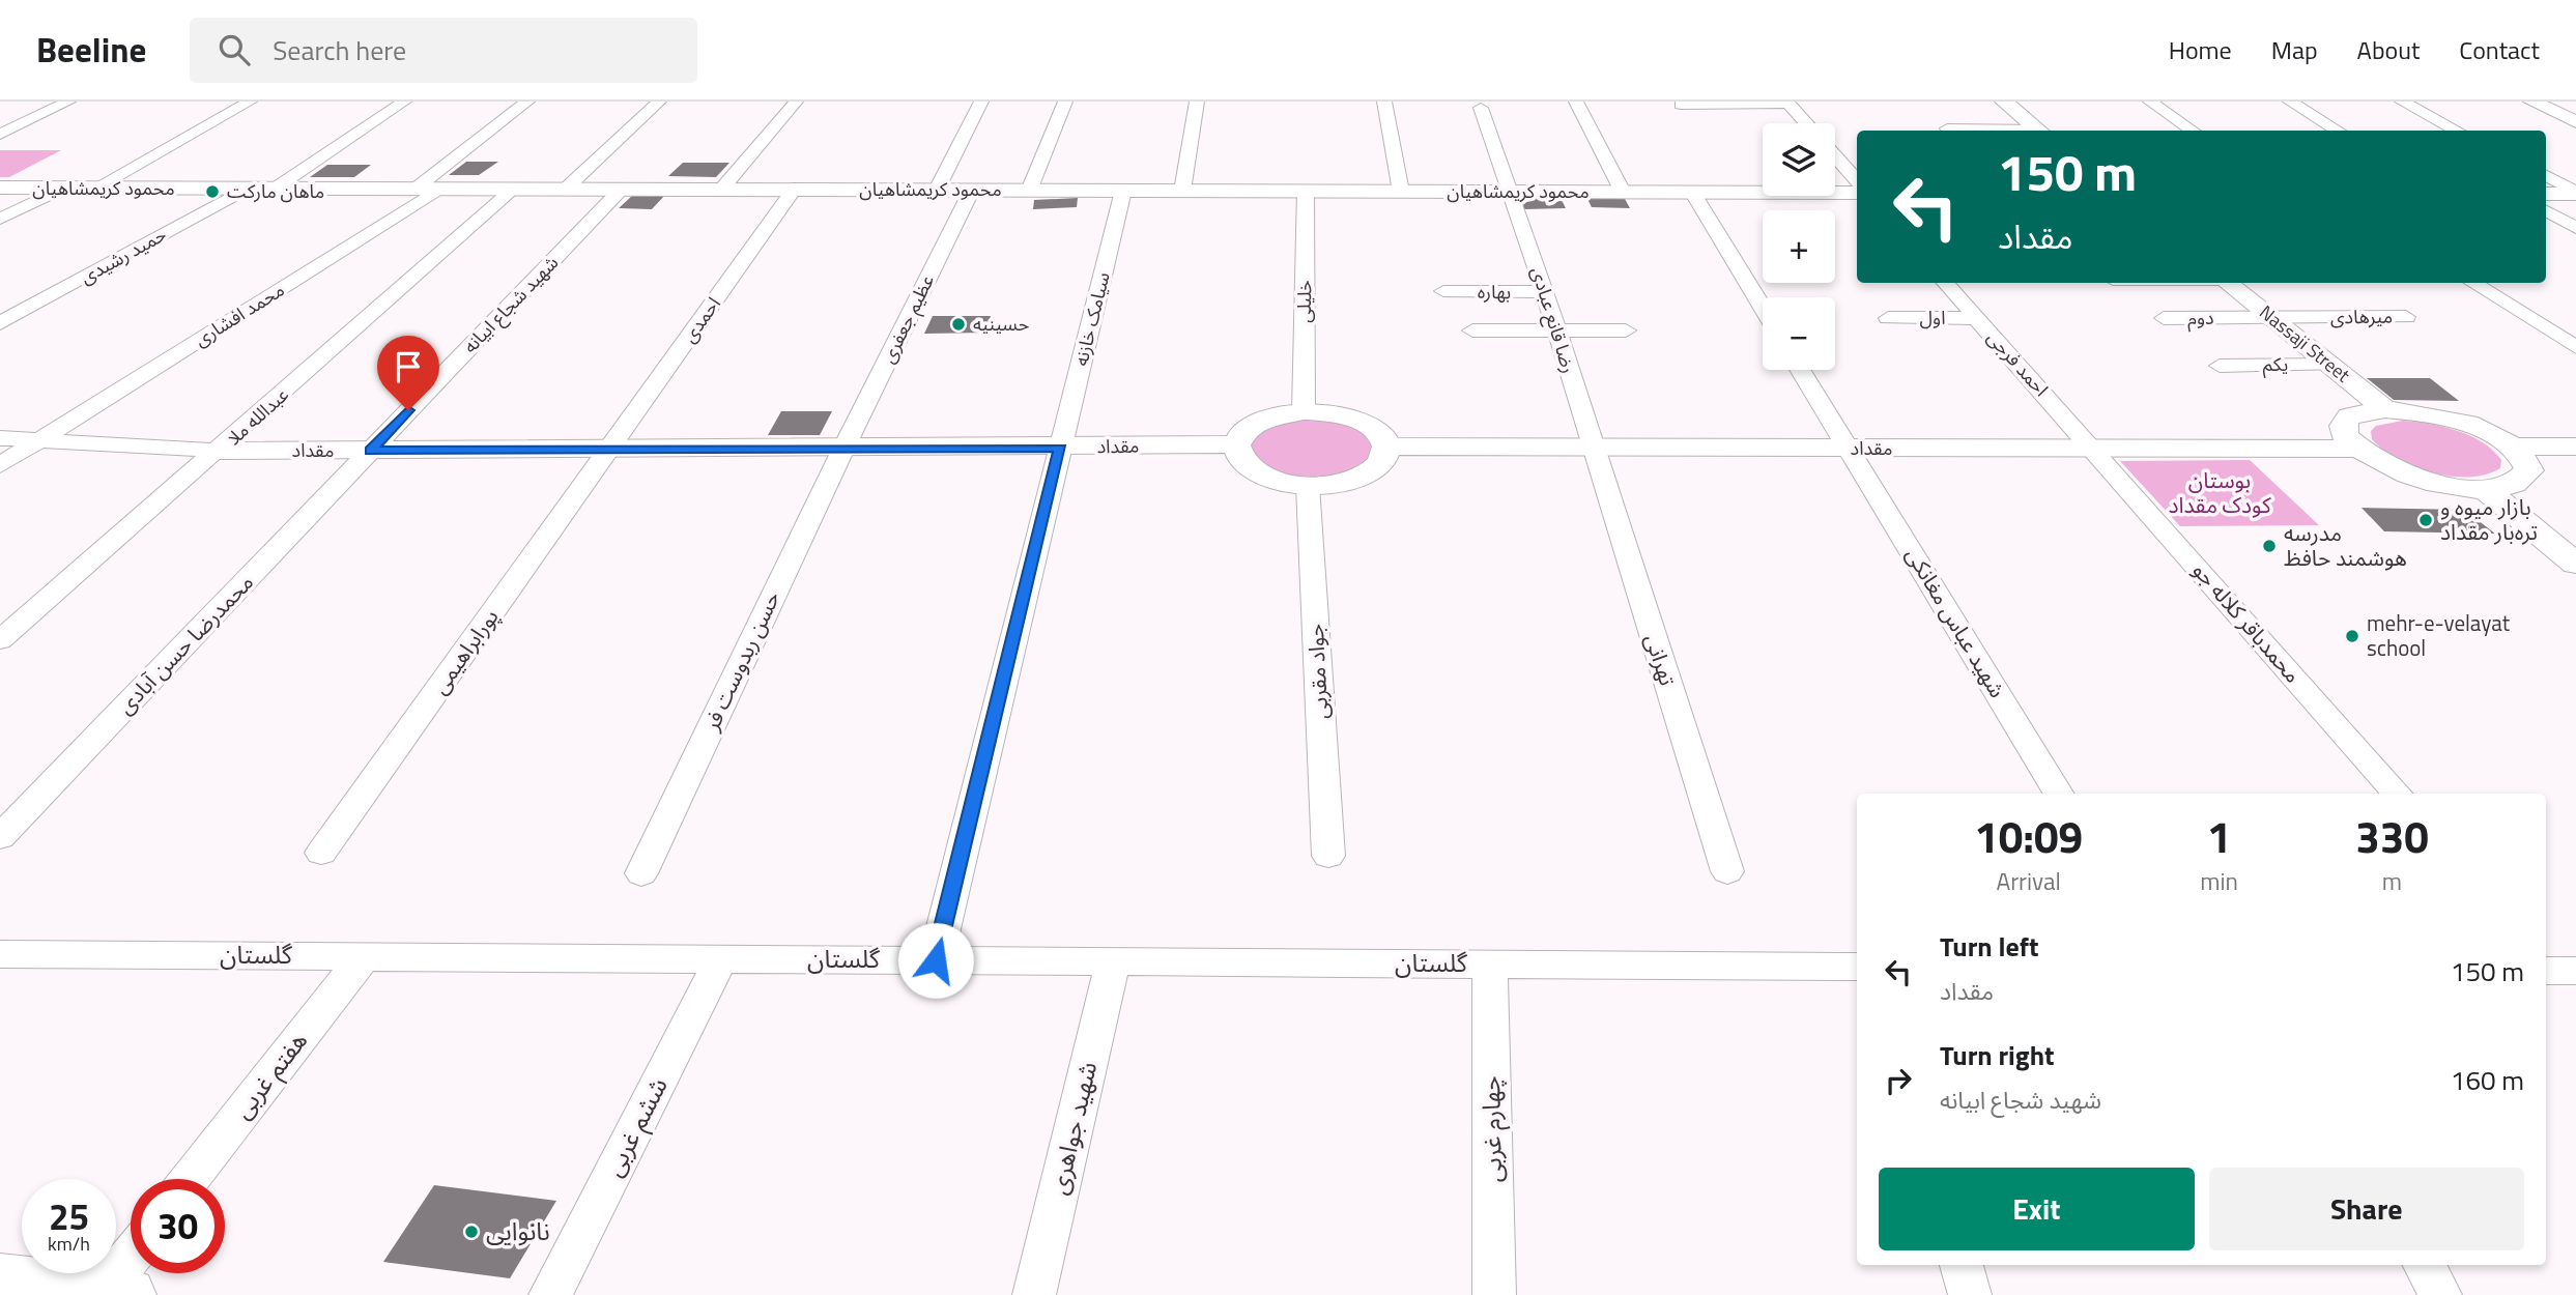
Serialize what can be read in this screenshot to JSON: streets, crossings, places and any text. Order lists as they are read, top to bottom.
{
  "streets": {
    "street": [
      "محمود کریمشاهیان",
      "حمید رشیدی",
      "بهاره",
      "خلیلی",
      "شهید شجاع ابیانه",
      "محمد افشاری",
      "میرهادی",
      "اول",
      "دوم",
      "عظیم جعفری",
      "سیامک خازنه",
      "احمدی",
      "رضا قانع عبادی",
      "Nassaji Street",
      "احمد فرجی",
      "یکم",
      "عبدالله ملا",
      "مقداد",
      "شهید عباس مغانکی",
      "محمدباقر کلاله جو",
      "محمدرضا حسن آبادی",
      "پورابراهیمی",
      "تهرانی",
      "حسن ربدوست فر",
      "جواد مقربی",
      "گلستان",
      "هفتم غربی",
      "ششم غربی",
      "شهید جواهری",
      "چهارم غربی"
    ]
  },
  "crossings": [
    ["محمود کریمشاهیان", "حمید رشیدی"],
    ["محمود کریمشاهیان", "خلیلی"],
    ["محمود کریمشاهیان", "شهید شجاع ابیانه"],
    ["محمود کریمشاهیان", "محمد افشاری"],
    ["محمود کریمشاهیان", "عظیم جعفری"],
    ["محمود کریمشاهیان", "سیامک خازنه"],
    ["محمود کریمشاهیان", "احمدی"],
    ["محمود کریمشاهیان", "رضا قانع عبادی"],
    ["محمود کریمشاهیان", "عبدالله ملا"],
    ["بهاره", "رضا قانع عبادی"],
    ["شهید شجاع ابیانه", "مقداد"],
    ["شهید شجاع ابیانه", "محمدرضا حسن آبادی"],
    ["محمد افشاری", "مقداد"],
    ["میرهادی", "دوم"],
    ["میرهادی", "Nassaji Street"],
    ["اول", "احمد فرجی"],
    ["دوم", "Nassaji Street"],
    ["عظیم جعفری", "مقداد"],
    ["عظیم جعفری", "حسن ربدوست فر"],
    ["سیامک خازنه", "مقداد"],
    ["سیامک خازنه", "گلستان"],
    ["احمدی", "مقداد"],
    ["احمدی", "پورابراهیمی"],
    ["رضا قانع عبادی", "مقداد"],
    ["رضا قانع عبادی", "تهرانی"],
    ["Nassaji Street", "یکم"],
    ["احمد فرجی", "مقداد"],
    ["احمد فرجی", "محمدباقر کلاله جو"],
    ["عبدالله ملا", "مقداد"],
    ["مقداد", "شهید عباس مغانکی"],
    ["مقداد", "محمدباقر کلاله جو"],
    ["مقداد", "محمدرضا حسن آبادی"],
    ["مقداد", "پورابراهیمی"],
    ["مقداد", "تهرانی"],
    ["مقداد", "حسن ربدوست فر"],
    ["گلستان", "هفتم غربی"],
    ["گلستان", "ششم غربی"],
    ["گلستان", "شهید جواهری"],
    ["گلستان", "چهارم غربی"]
  ],
  "parks": ["بوستان کودک مقداد"],
  "places": [
    "ماهان مارکت",
    "حسینیه",
    "بازار میوه و تره‌بار مقداد",
    "مدرسه هوشمند حافظ",
    "mehr-e-velayat school",
    "نانوایی"
  ],
  "page": {
    "header": "Beeline",
    "search": "Search here",
    "nav": [
      "Home",
      "Map",
      "About",
      "Contact"
    ],
    "map_buttons": ["+", "−"],
    "turn": ["150 m", "مقداد"],
    "eta": [
      "10:09",
      "Arrival",
      "1",
      "min",
      "330",
      "m"
    ],
    "list": [
      {
        "name": "Turn left",
        "note": "مقداد",
        "value": "150 m"
      },
      {
        "name": "Turn right",
        "note": "شهید شجاع ابیانه",
        "value": "160 m"
      }
    ],
    "buttons": ["Exit", "Share"],
    "speed": "25 km/h",
    "limit": "30"
  }
}
